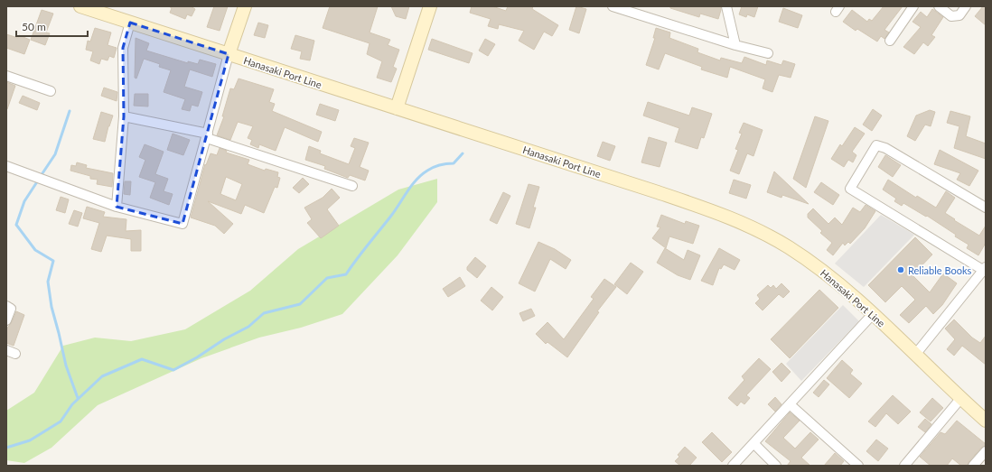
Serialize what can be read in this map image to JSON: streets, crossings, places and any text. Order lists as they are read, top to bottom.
{
  "streets": {
    "main road": ["Hanasaki Port Line"]
  },
  "places": ["Reliable Books"],
  "scale_bar": "50 m"
}
